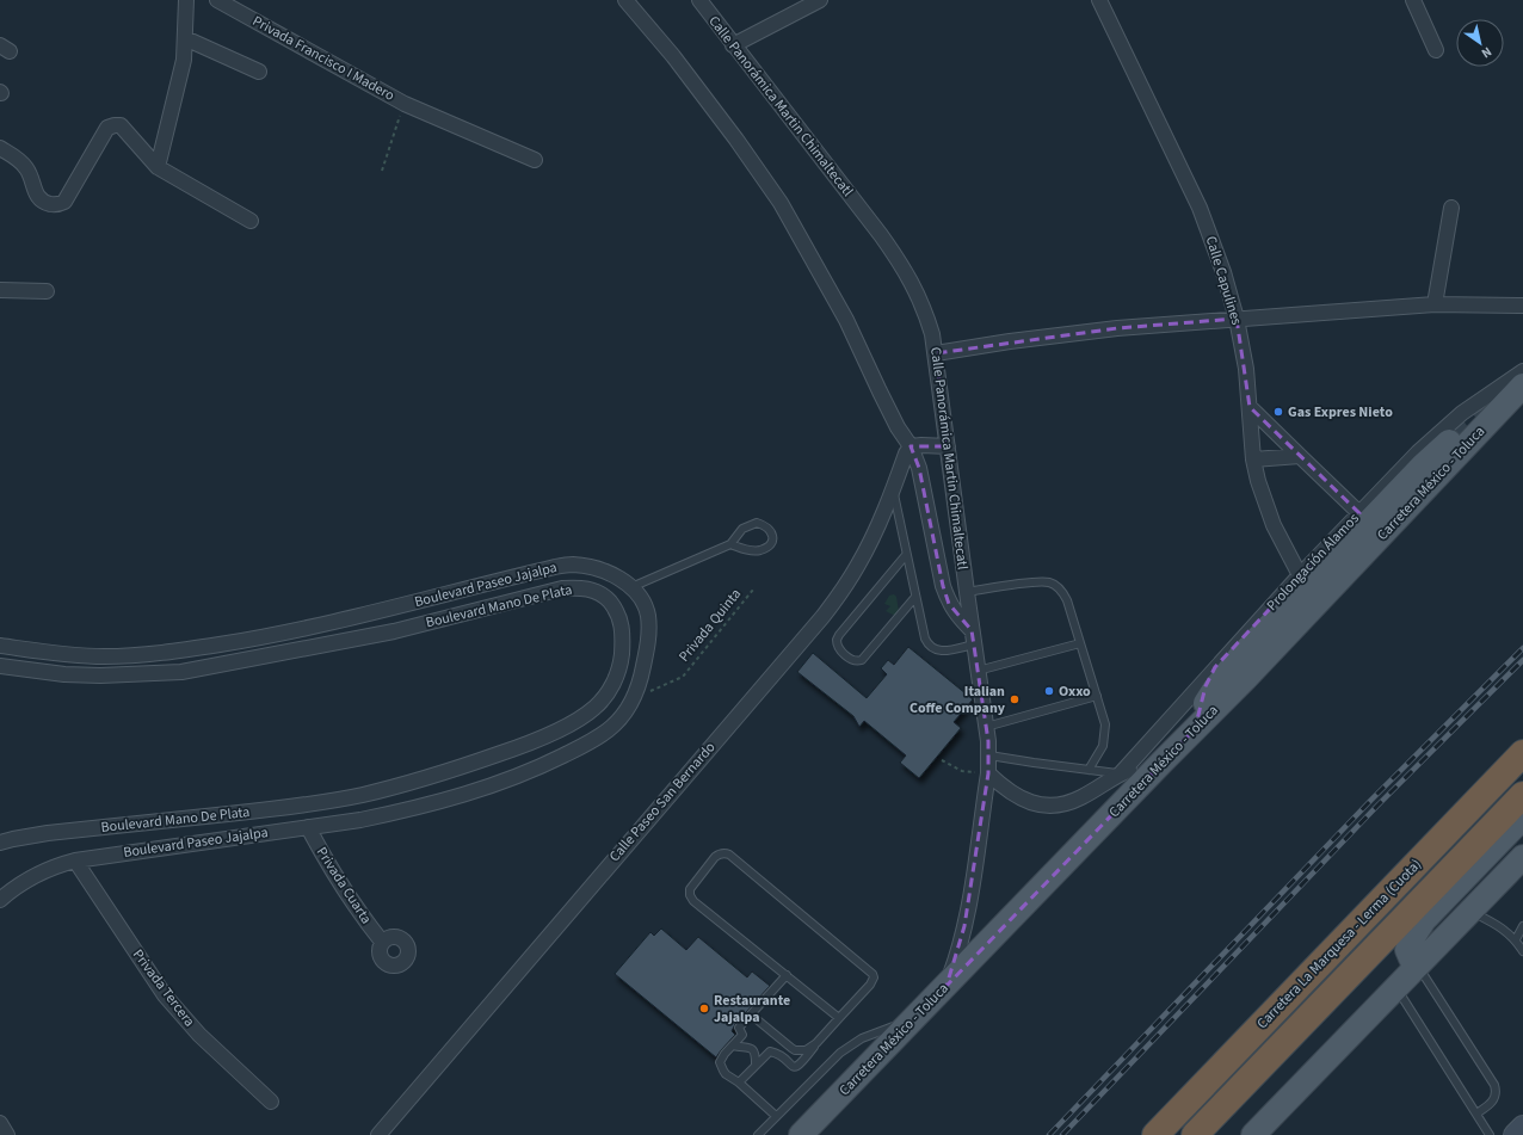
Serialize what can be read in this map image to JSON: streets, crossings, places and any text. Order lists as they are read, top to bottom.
{
  "streets": {
    "highway": ["Carretera La Marquesa - Lerma (Cuota)"],
    "main road": ["Carretera México - Toluca"],
    "street": [
      "Privada Francisco I Madero",
      "Calle Panorámica Martin Chimaltecatl",
      "Calle Capulines",
      "Prolongación Álamos",
      "Boulevard Paseo Jajalpa",
      "Boulevard Mano De Plata",
      "Calle Paseo San Bernardo",
      "Privada Cuarta",
      "Privada Tercera"
    ],
    "path": ["Privada Quinta"]
  },
  "crossings": [
    ["Calle Panorámica Martin Chimaltecatl", "Carretera México - Toluca"],
    ["Calle Panorámica Martin Chimaltecatl", "Prolongación Álamos"],
    ["Calle Capulines", "Prolongación Álamos"],
    ["Carretera México - Toluca", "Prolongación Álamos"],
    ["Boulevard Paseo Jajalpa", "Privada Quinta"],
    ["Boulevard Paseo Jajalpa", "Privada Cuarta"],
    ["Boulevard Paseo Jajalpa", "Privada Tercera"]
  ],
  "places": [
    "Gas Expres Nieto",
    "Oxxo",
    "Italian Coffe Company",
    "Restaurante Jajalpa"
  ],
  "north": "bottom right"
}
